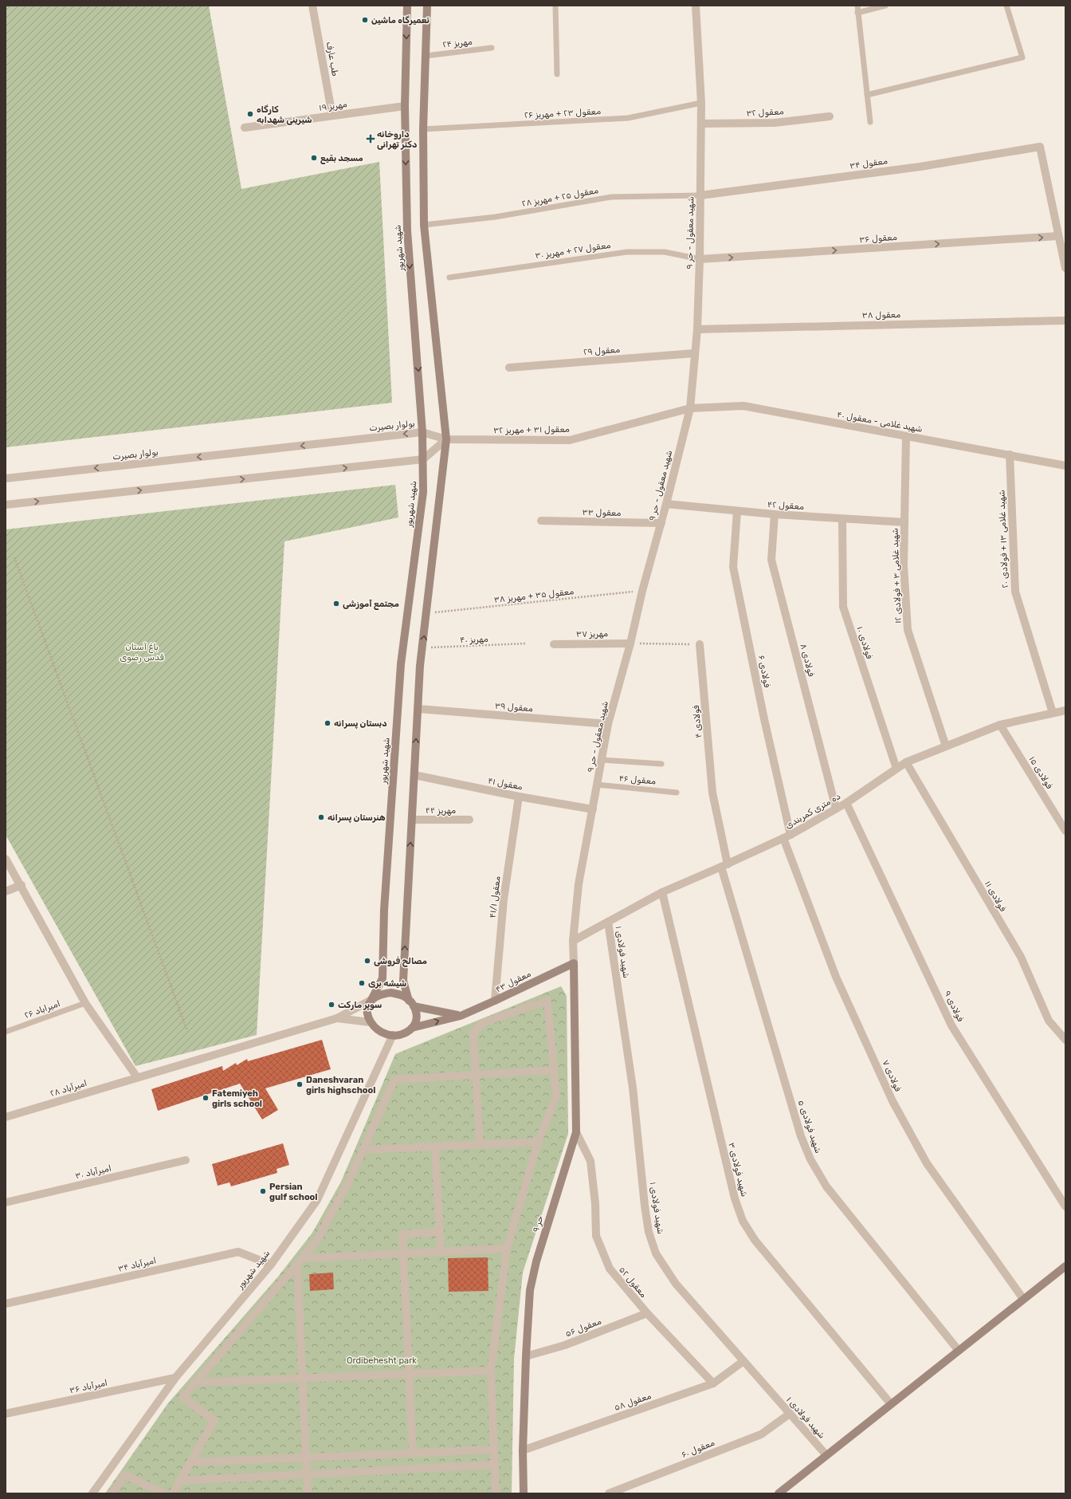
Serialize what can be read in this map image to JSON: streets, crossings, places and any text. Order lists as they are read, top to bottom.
{
  "streets": {
    "street": [
      "طب عارف",
      "مهریز ۱۹",
      "معقول ۳۲",
      "معقول ۳۴",
      "شهید معقول - حر ۹",
      "معقول ۳۶",
      "شهید شهریور",
      "معقول ۳۸",
      "معقول ۲۹",
      "شهید غلامی - معقول ۴۰",
      "بولوار بصیرت",
      "معقول ۳۱ + مهریز ۳۲",
      "معقول ۴۲",
      "معقول ۳۳",
      "شهید غلامی ۱۳ + فولادی ۲۰",
      "شهید غلامی ۳ + فولادی ۱۲",
      "مهریز ۳۷",
      "فولادی ۱۰",
      "فولادی ۸",
      "فولادی ۶",
      "معقول ۳۹",
      "فولادی ۴",
      "فولادی ۱۵",
      "معقول ۴۱",
      "مهریز ۴۴",
      "ده متری کمربندی",
      "فولادی ۱۱",
      "معقول ۴۱/۱",
      "شهید فولادی ۱",
      "معقول ۴۳",
      "فولادی ۹",
      "فولادی ۷",
      "امیرآباد ۲۸",
      "شهید فولادی ۵",
      "شهید فولادی ۳",
      "امیرآباد ۳۰",
      "حر ۹",
      "امیرآباد ۳۴",
      "معقول ۵۲",
      "معقول ۵۶",
      "امیرآباد ۳۶",
      "معقول ۵۸",
      "معقول ۶۰"
    ],
    "lane": [
      "مهریز ۲۴",
      "معقول ۲۳ + مهریز ۲۶",
      "معقول ۲۵ + مهریز ۲۸",
      "معقول ۲۷ + مهریز ۳۰",
      "معقول ۴۶",
      "امیراباد ۲۶"
    ],
    "path": ["معقول ۳۵ + مهریز ۳۸", "مهریز ۴۰"]
  },
  "crossings": [
    ["طب عارف", "مهریز ۱۹"],
    ["مهریز ۱۹", "شهید شهریور"],
    ["معقول ۳۲", "شهید معقول - حر ۹"],
    ["معقول ۲۳ + مهریز ۲۶", "شهید معقول - حر ۹"],
    ["معقول ۳۴", "معقول ۲۵ + مهریز ۲۸"],
    ["معقول ۳۴", "شهید معقول - حر ۹"],
    ["معقول ۳۴", "معقول ۳۶"],
    ["معقول ۲۵ + مهریز ۲۸", "شهید معقول - حر ۹"],
    ["شهید معقول - حر ۹", "معقول ۳۶"],
    ["شهید معقول - حر ۹", "معقول ۲۷ + مهریز ۳۰"],
    ["شهید معقول - حر ۹", "معقول ۳۸"],
    ["شهید معقول - حر ۹", "معقول ۲۹"],
    ["شهید معقول - حر ۹", "شهید غلامی - معقول ۴۰"],
    ["شهید معقول - حر ۹", "معقول ۳۱ + مهریز ۳۲"],
    ["شهید معقول - حر ۹", "معقول ۴۲"],
    ["شهید معقول - حر ۹", "معقول ۳۳"],
    ["شهید معقول - حر ۹", "معقول ۳۵ + مهریز ۳۸"],
    ["شهید معقول - حر ۹", "مهریز ۳۷"],
    ["شهید معقول - حر ۹", "معقول ۳۹"],
    ["شهید معقول - حر ۹", "معقول ۴۶"],
    ["شهید معقول - حر ۹", "معقول ۴۱"],
    ["شهید معقول - حر ۹", "ده متری کمربندی"],
    ["شهید معقول - حر ۹", "معقول ۴۳"],
    ["شهید معقول - حر ۹", "حر ۹"],
    ["معقول ۳۶", "معقول ۲۷ + مهریز ۳۰"],
    ["شهید شهریور", "بولوار بصیرت"],
    ["شهید شهریور", "معقول ۴۳"],
    ["شهید شهریور", "امیرآباد ۳۴"],
    ["شهید شهریور", "امیرآباد ۳۶"],
    ["شهید غلامی - معقول ۴۰", "معقول ۳۱ + مهریز ۳۲"],
    ["شهید غلامی - معقول ۴۰", "شهید غلامی ۱۳ + فولادی ۲۰"],
    ["شهید غلامی - معقول ۴۰", "شهید غلامی ۳ + فولادی ۱۲"],
    ["بولوار بصیرت", "معقول ۳۱ + مهریز ۳۲"],
    ["معقول ۴۲", "شهید غلامی ۳ + فولادی ۱۲"],
    ["معقول ۴۲", "فولادی ۱۰"],
    ["معقول ۴۲", "فولادی ۸"],
    ["معقول ۴۲", "فولادی ۶"],
    ["شهید غلامی ۱۳ + فولادی ۲۰", "ده متری کمربندی"],
    ["شهید غلامی ۳ + فولادی ۱۲", "ده متری کمربندی"],
    ["فولادی ۱۰", "ده متری کمربندی"],
    ["فولادی ۸", "ده متری کمربندی"],
    ["فولادی ۶", "ده متری کمربندی"],
    ["فولادی ۶", "فولادی ۷"],
    ["فولادی ۴", "ده متری کمربندی"],
    ["فولادی ۴", "شهید فولادی ۵"],
    ["فولادی ۱۵", "ده متری کمربندی"],
    ["معقول ۴۱", "معقول ۴۱/۱"],
    ["ده متری کمربندی", "فولادی ۱۱"],
    ["ده متری کمربندی", "شهید فولادی ۱"],
    ["ده متری کمربندی", "فولادی ۹"],
    ["ده متری کمربندی", "فولادی ۷"],
    ["ده متری کمربندی", "شهید فولادی ۵"],
    ["ده متری کمربندی", "شهید فولادی ۳"],
    ["معقول ۴۱/۱", "معقول ۴۳"],
    ["شهید فولادی ۱", "معقول ۵۸"],
    ["شهید فولادی ۱", "معقول ۶۰"],
    ["معقول ۴۳", "حر ۹"],
    ["حر ۹", "معقول ۵۲"],
    ["حر ۹", "معقول ۵۶"],
    ["حر ۹", "معقول ۵۸"],
    ["معقول ۵۲", "معقول ۵۶"],
    ["معقول ۵۲", "معقول ۵۸"]
  ],
  "one_way": ["معقول ۳۶"],
  "parks": ["باغ آستان قدس رضوی", "Ordibehesht park"],
  "places": {
    "other": [
      "تعمیرگاه ماشین",
      "کارگاه شیرینی شهدابه",
      "مسجد بقیع",
      "مجتمع آموزشی",
      "دبستان پسرانه",
      "هنرستان پسرانه",
      "مصالح فروشی",
      "شیشه بری",
      "سوپر مارکت",
      "Daneshvaran girls highschool",
      "Fatemiyeh girls school",
      "Persian gulf school"
    ],
    "health": ["داروخانه دکتر تهرانی"]
  }
}
